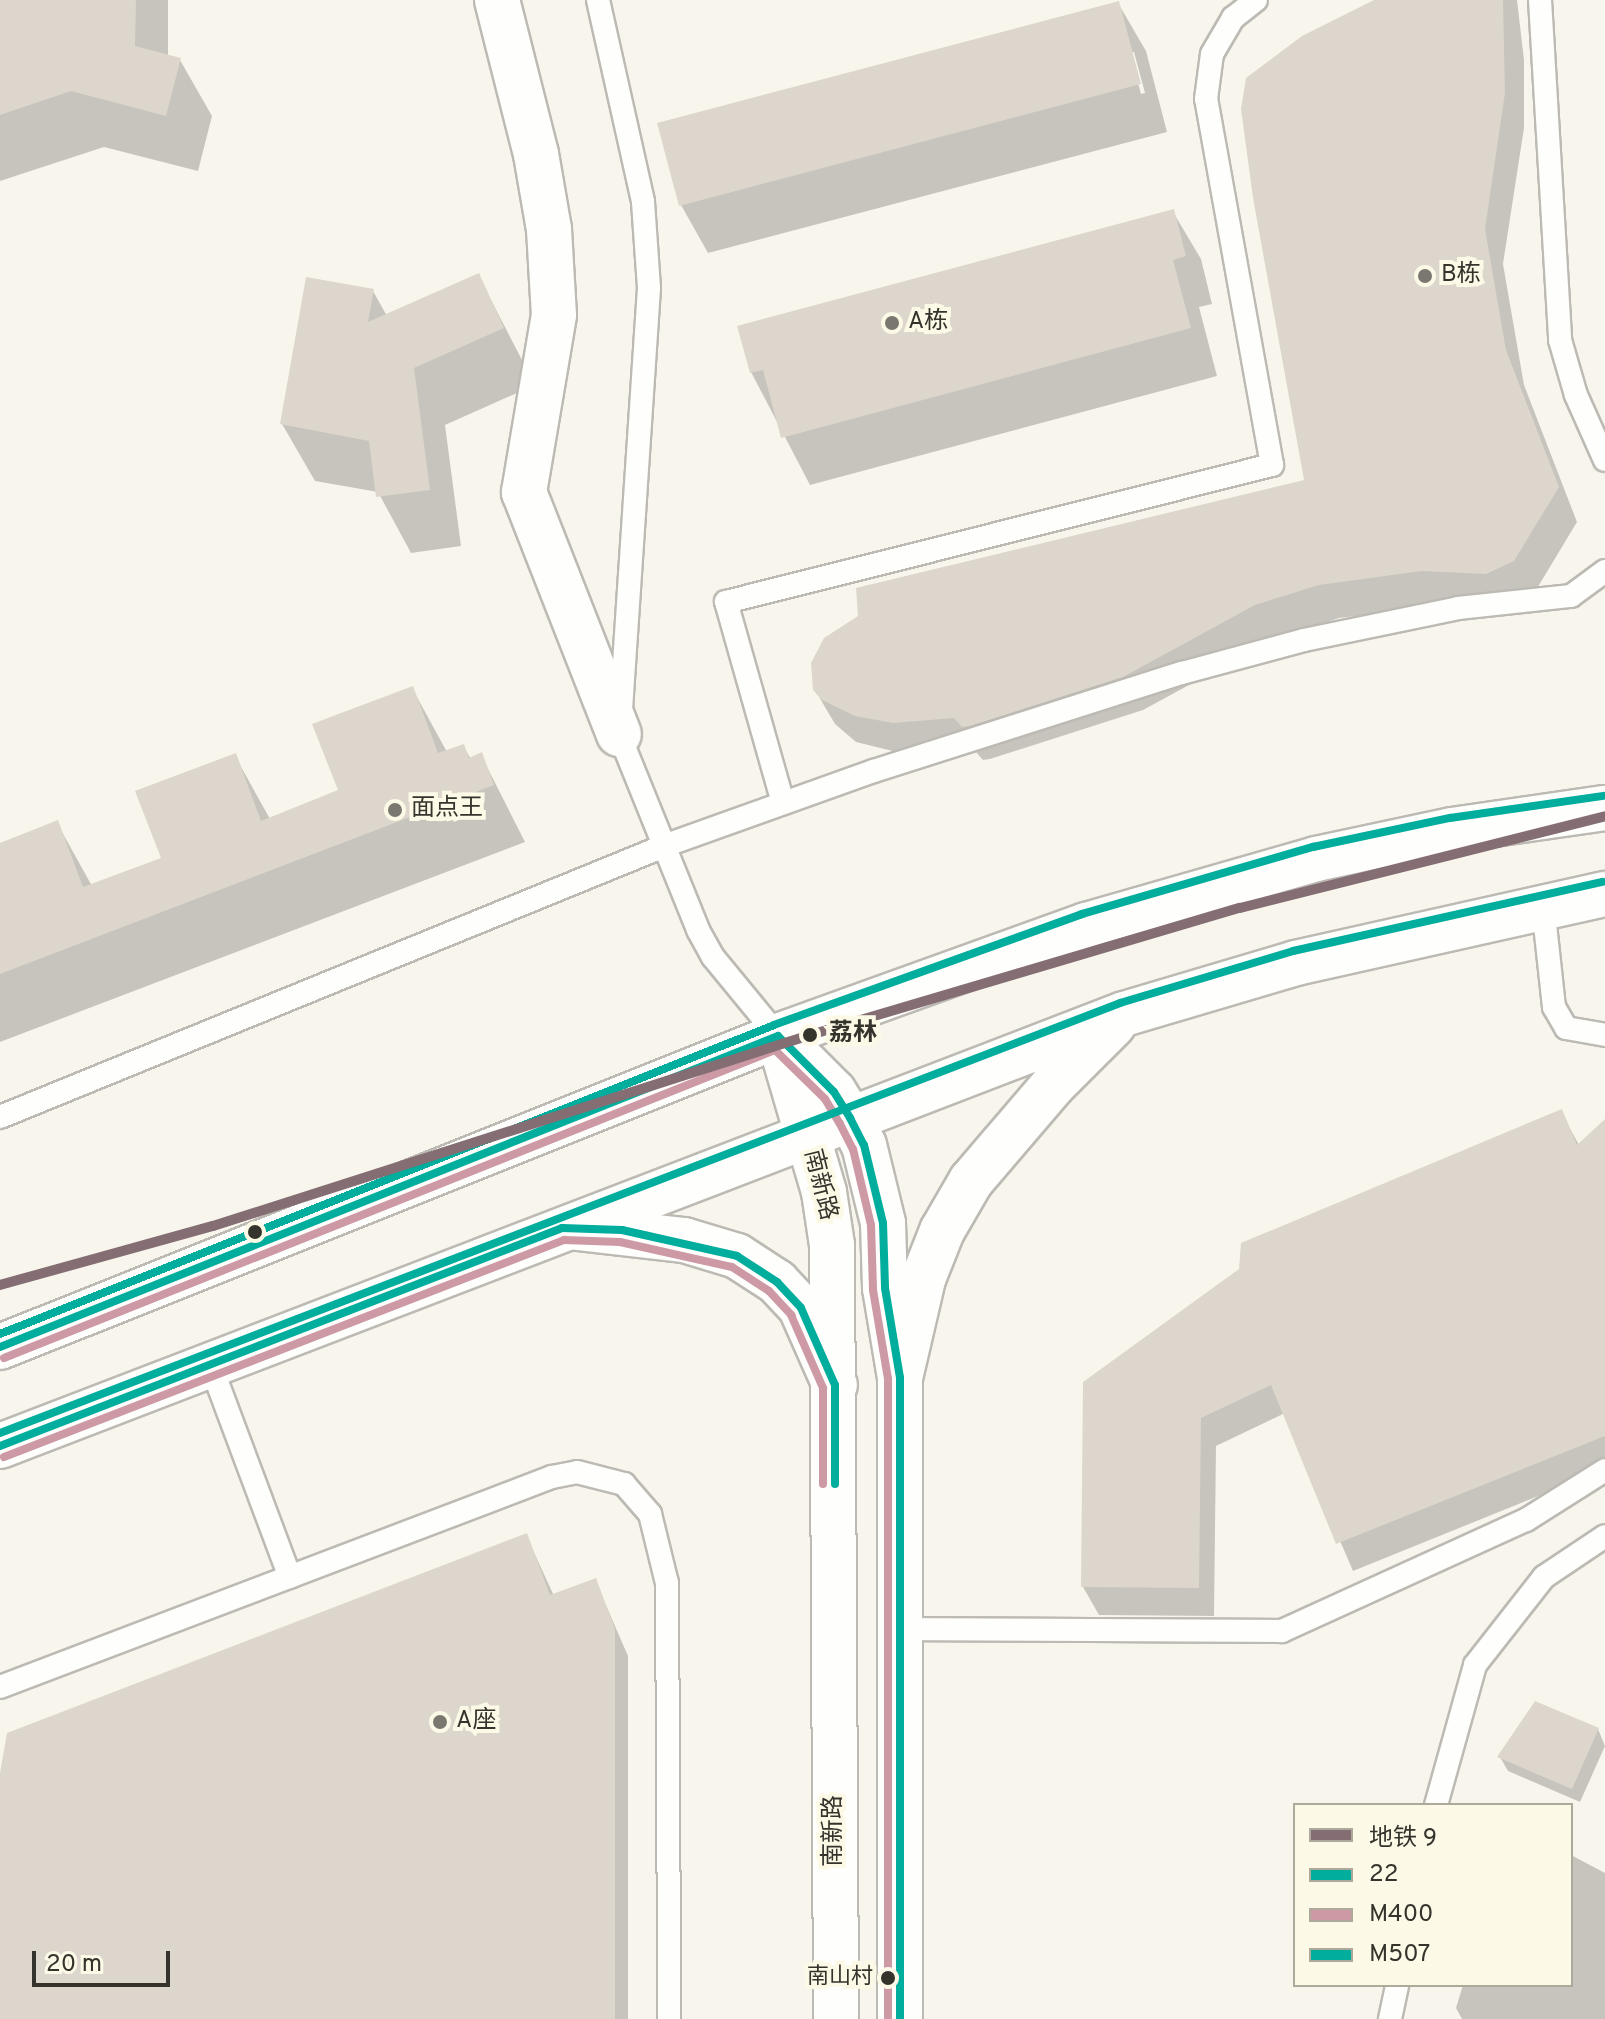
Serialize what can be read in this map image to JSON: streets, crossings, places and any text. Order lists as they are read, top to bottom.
{
  "streets": {
    "main road": ["南新路"]
  },
  "places": [
    "B栋",
    "A栋",
    "面点王",
    "荔林",
    "A座",
    "南山村"
  ],
  "lines": [
    "transit line M507",
    "metro line 9",
    "transit line 22",
    "transit line M400"
  ],
  "legend": [
    "地铁 9",
    "22",
    "M400",
    "M507"
  ],
  "scale_bar": "20 m"
}
